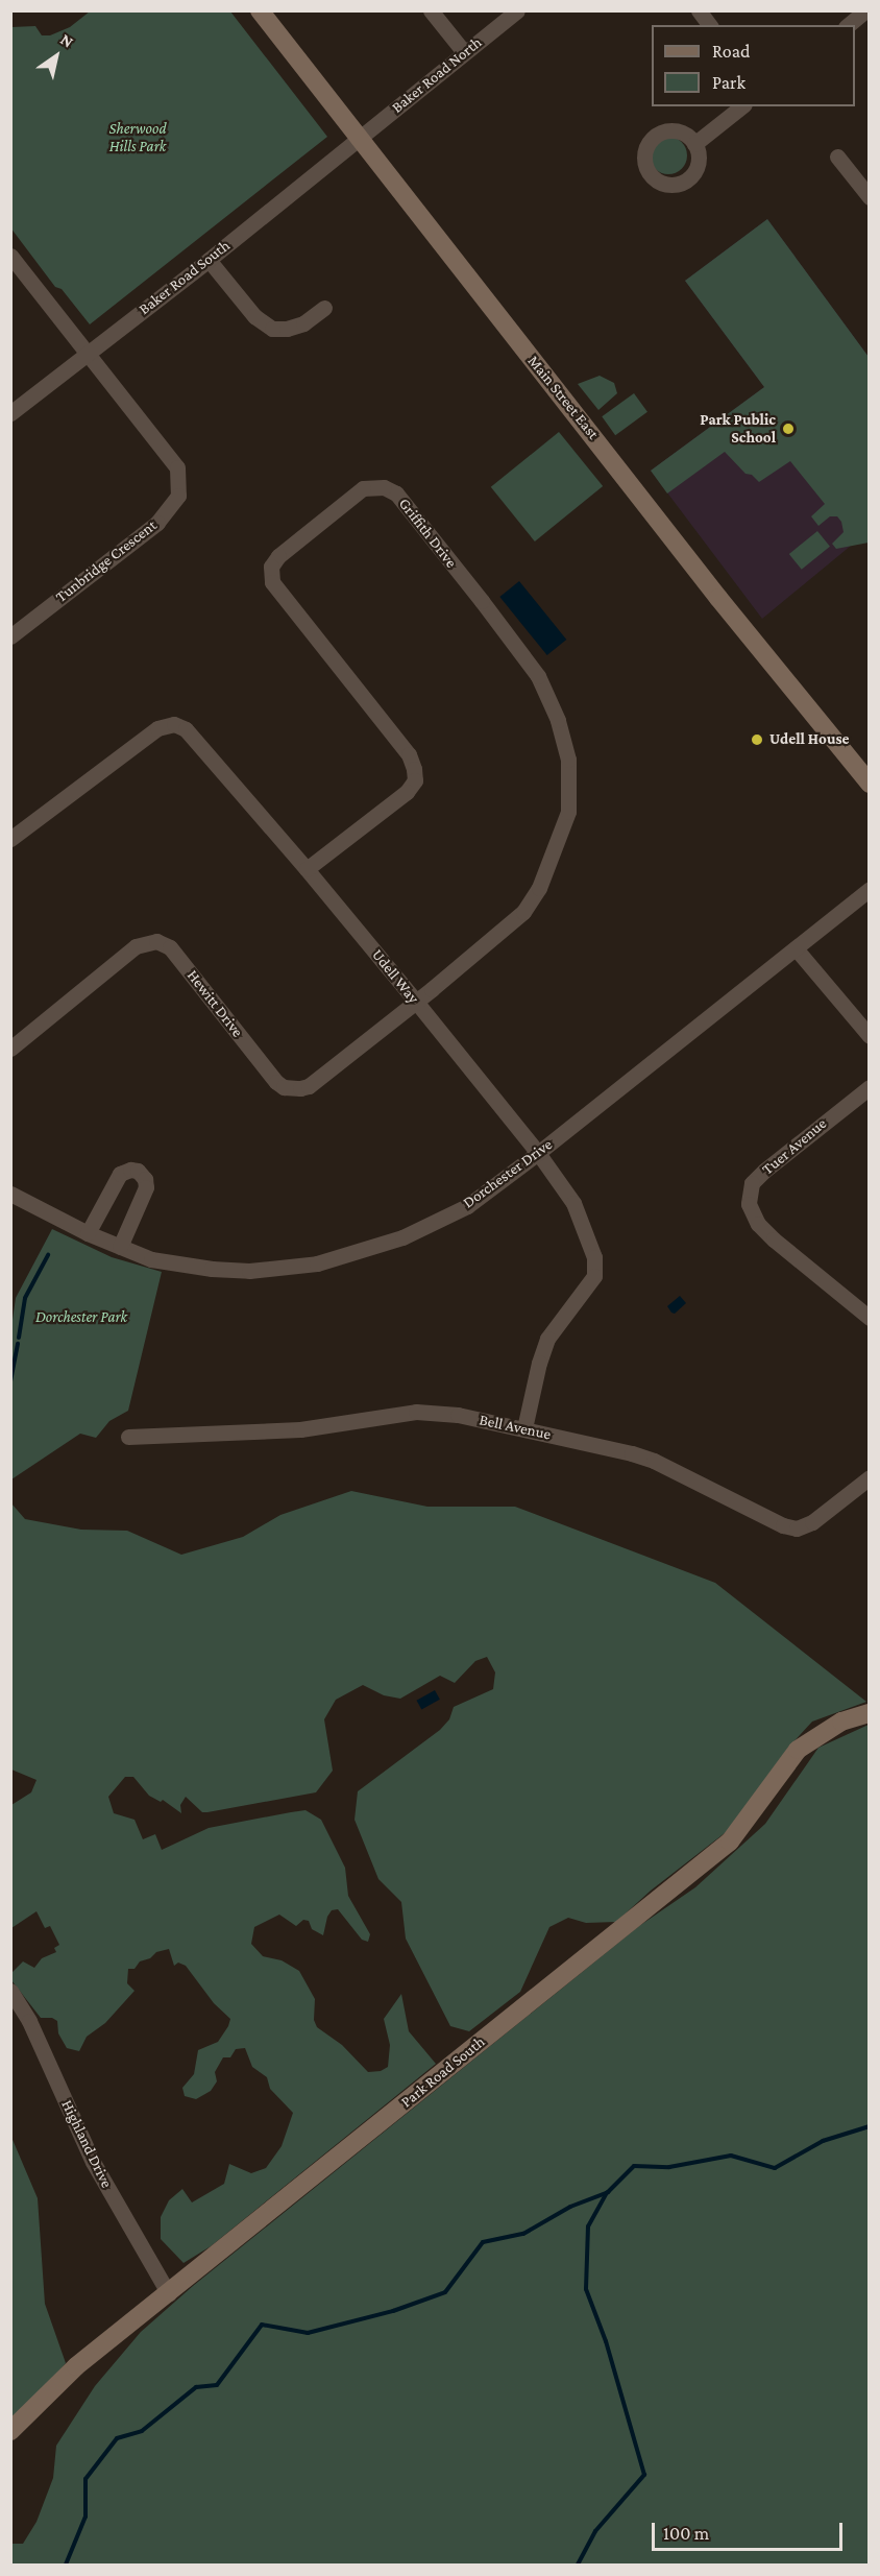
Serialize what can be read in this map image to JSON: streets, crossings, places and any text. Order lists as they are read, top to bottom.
{
  "streets": {
    "main road": ["Main Street East", "Park Road South"],
    "street": [
      "Baker Road North",
      "Baker Road South",
      "Griffith Drive",
      "Tunbridge Crescent",
      "Udell Way",
      "Hewitt Drive",
      "Tuer Avenue",
      "Dorchester Drive",
      "Bell Avenue",
      "Highland Drive"
    ]
  },
  "crossings": [
    ["Baker Road North", "Baker Road South"],
    ["Baker Road North", "Main Street East"],
    ["Baker Road South", "Main Street East"],
    ["Baker Road South", "Tunbridge Crescent"],
    ["Griffith Drive", "Udell Way"],
    ["Griffith Drive", "Hewitt Drive"],
    ["Udell Way", "Hewitt Drive"],
    ["Udell Way", "Dorchester Drive"],
    ["Udell Way", "Bell Avenue"],
    ["Park Road South", "Highland Drive"]
  ],
  "parks": ["Sherwood Hills Park", "Dorchester Park"],
  "places": ["Park Public School", "Udell House"],
  "legend": ["Road", "Park"],
  "scale_bar": "100 m",
  "north": "top right"
}
